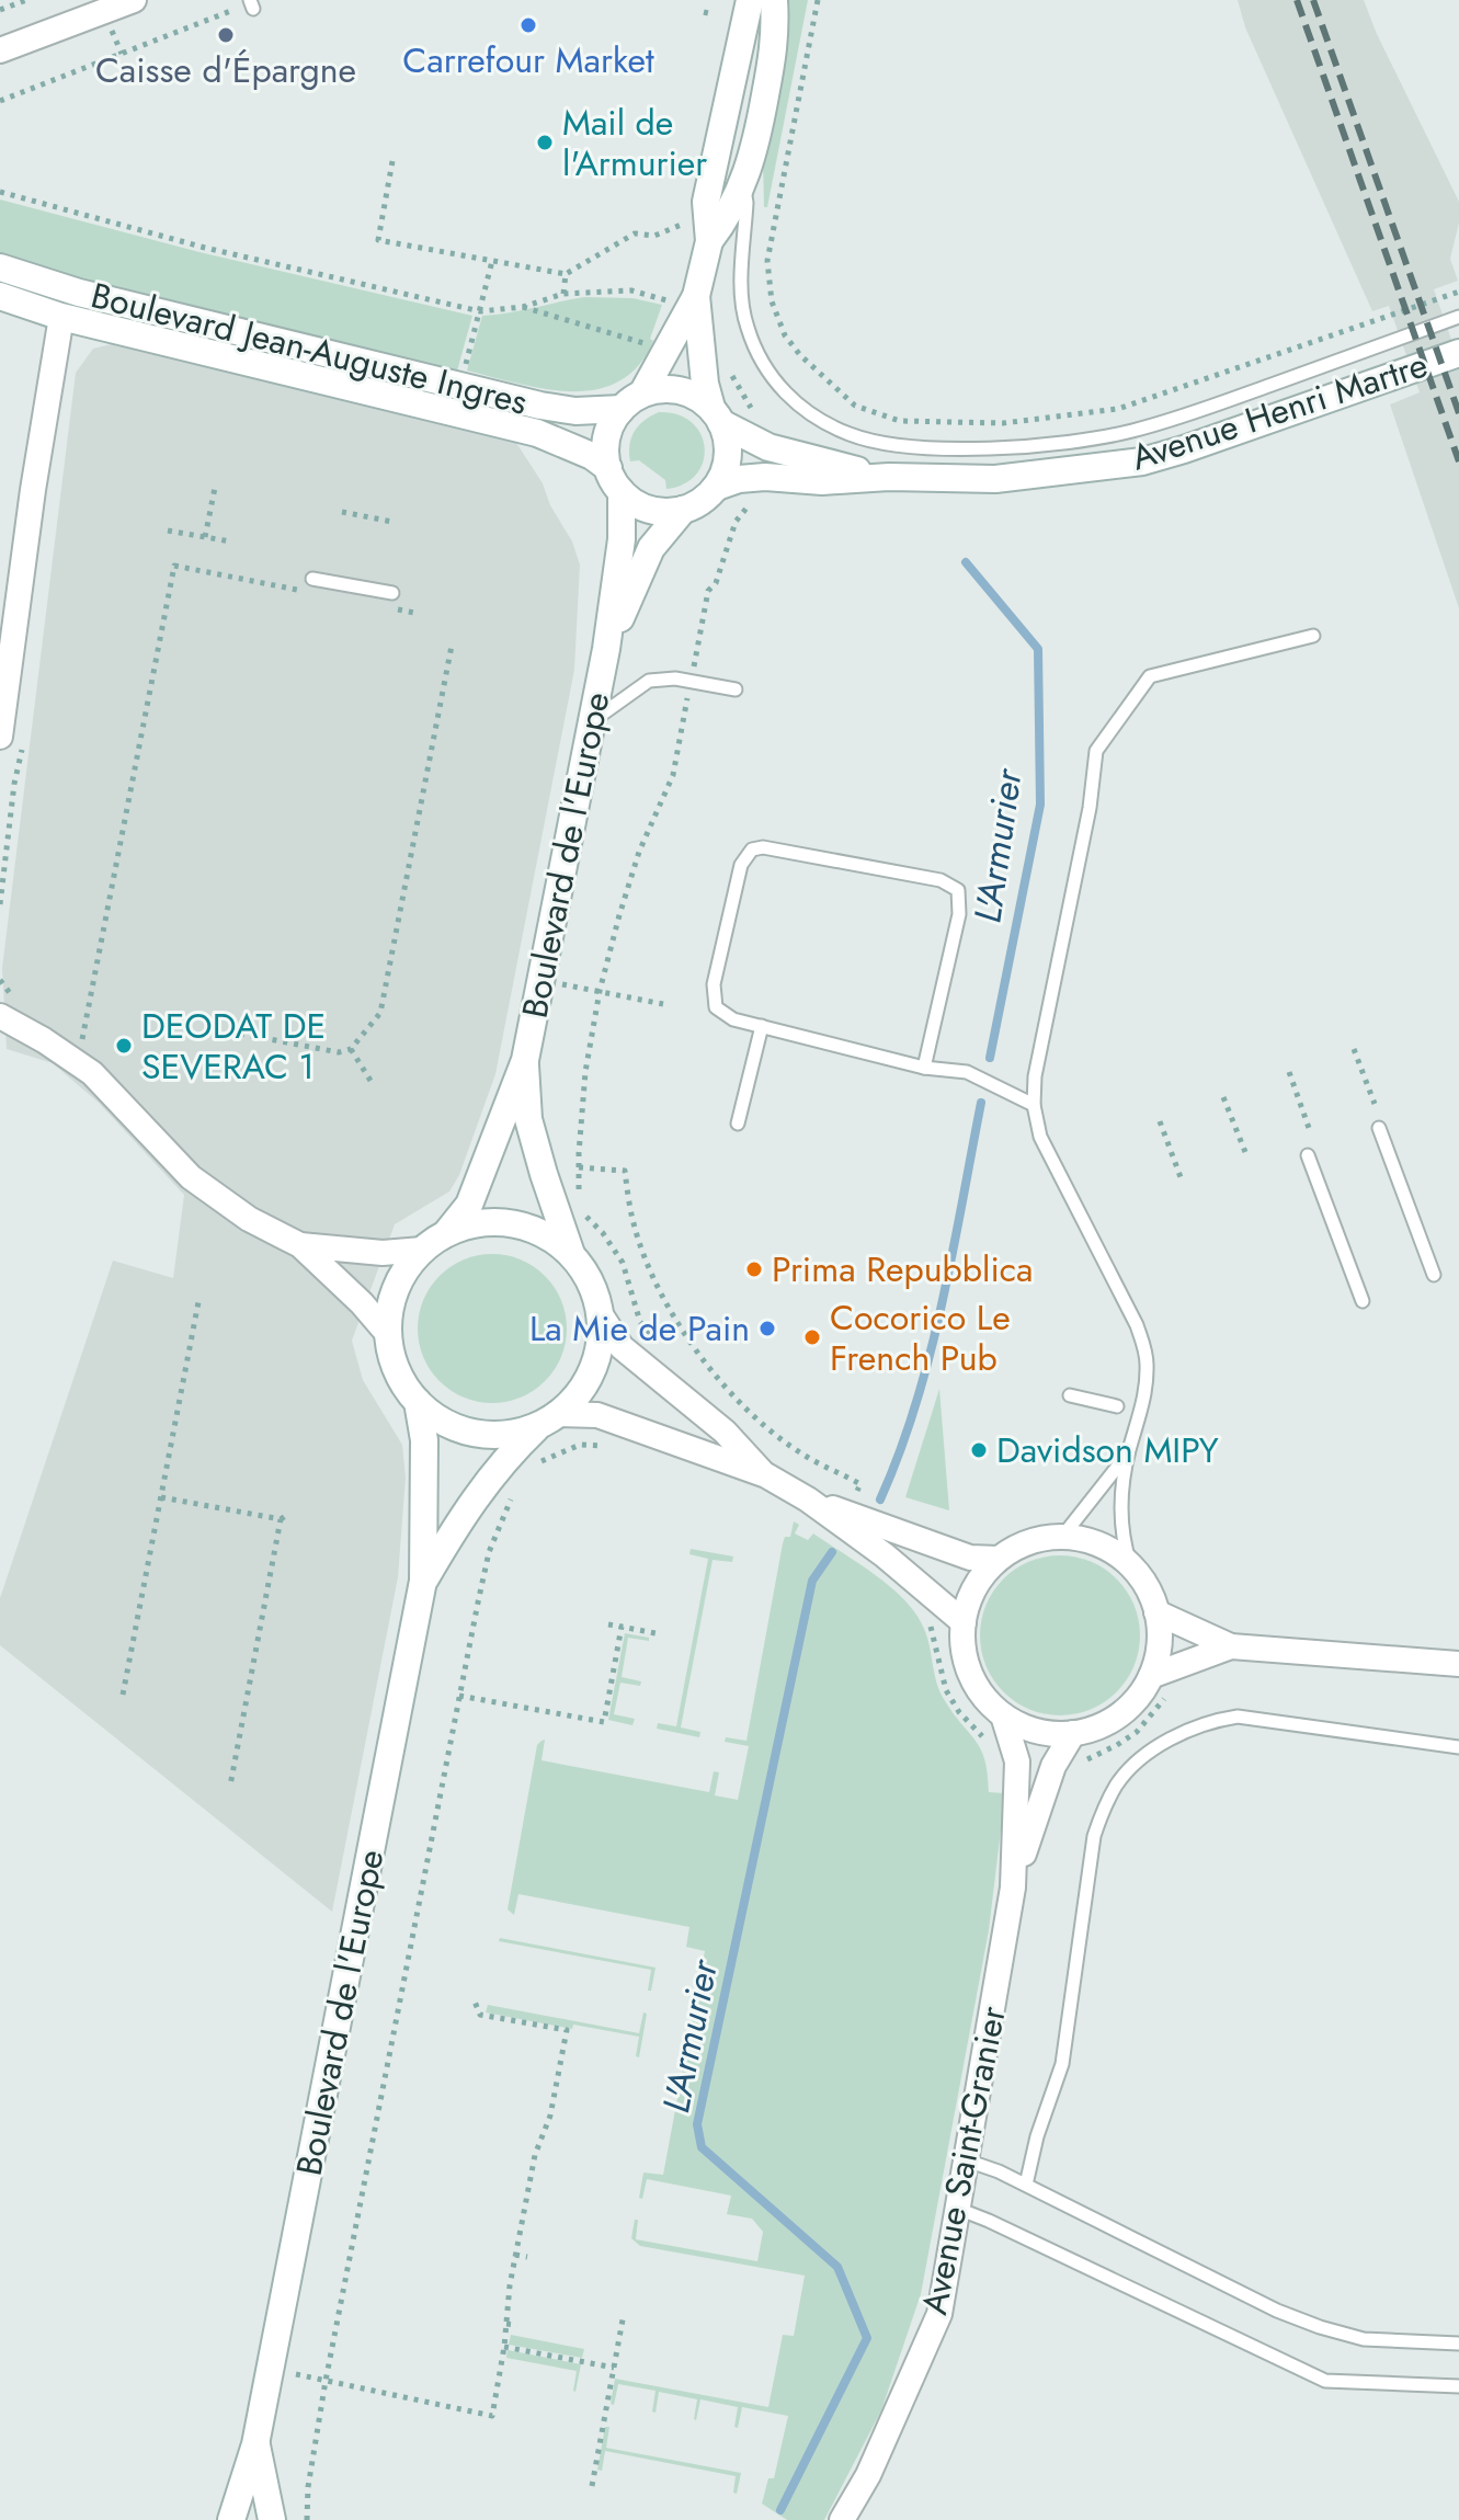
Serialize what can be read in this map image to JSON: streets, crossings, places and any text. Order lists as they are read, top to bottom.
{
  "streets": {
    "main road": ["Boulevard Jean-Auguste Ingres", "Avenue Henri Martre", "Boulevard de l'Europe"],
    "street": ["Avenue Saint-Granier"]
  },
  "crossings": [
    ["Boulevard Jean-Auguste Ingres", "Avenue Henri Martre"],
    ["Boulevard Jean-Auguste Ingres", "Boulevard de l'Europe"],
    ["Avenue Henri Martre", "Boulevard de l'Europe"]
  ],
  "water": ["L'Armurier"],
  "places": [
    "Carrefour Market",
    "Caisse d'Épargne",
    "Mail de l'Armurier",
    "DEODAT DE SEVERAC 1",
    "Prima Repubblica",
    "La Mie de Pain",
    "Cocorico Le French Pub",
    "Davidson MIPY"
  ]
}
